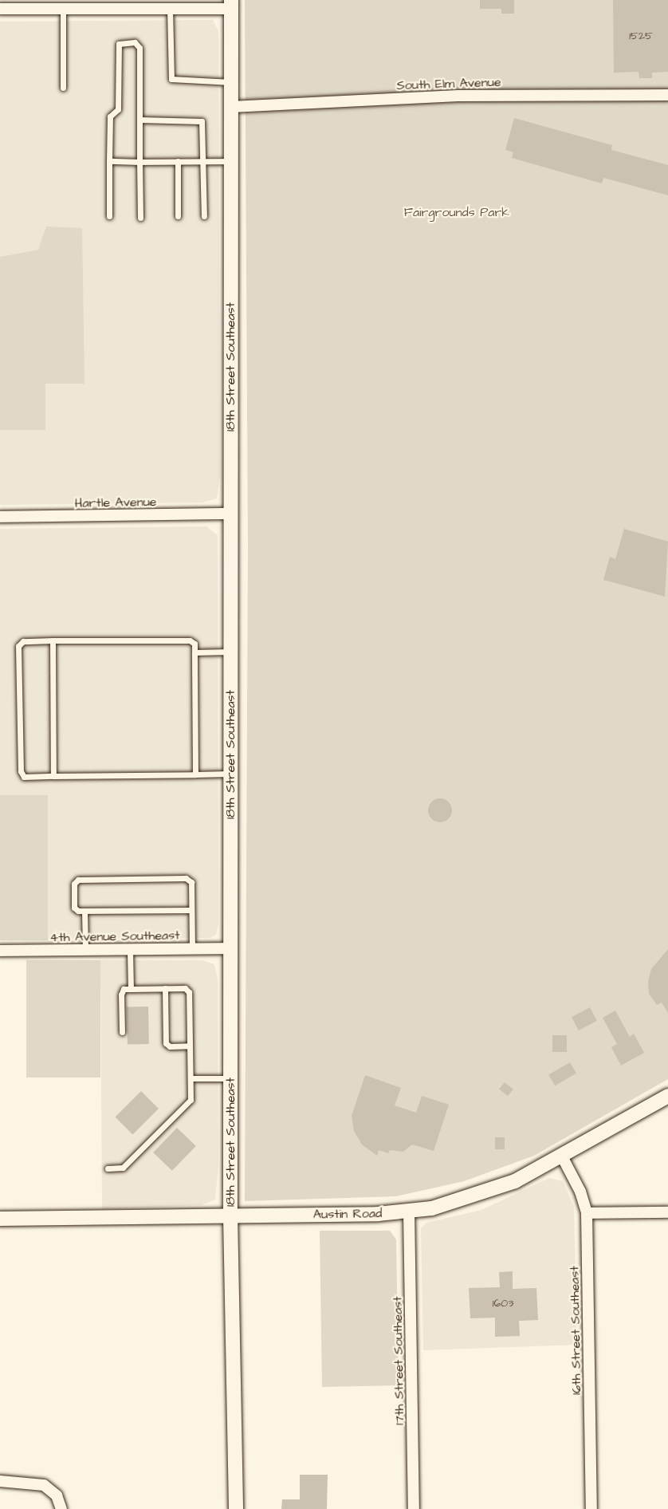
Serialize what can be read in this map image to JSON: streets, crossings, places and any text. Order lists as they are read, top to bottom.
{
  "streets": {
    "street": [
      "South Elm Avenue",
      "18th Street Southeast",
      "Hartle Avenue",
      "4th Avenue Southeast",
      "Austin Road",
      "16th Street Southeast",
      "17th Street Southeast"
    ]
  },
  "crossings": [
    ["South Elm Avenue", "18th Street Southeast"],
    ["18th Street Southeast", "Hartle Avenue"],
    ["18th Street Southeast", "4th Avenue Southeast"],
    ["18th Street Southeast", "Austin Road"],
    ["Austin Road", "16th Street Southeast"],
    ["Austin Road", "17th Street Southeast"]
  ],
  "parks": ["Fairgrounds Park"],
  "house_numbers": ["1525", "1603"]
}
